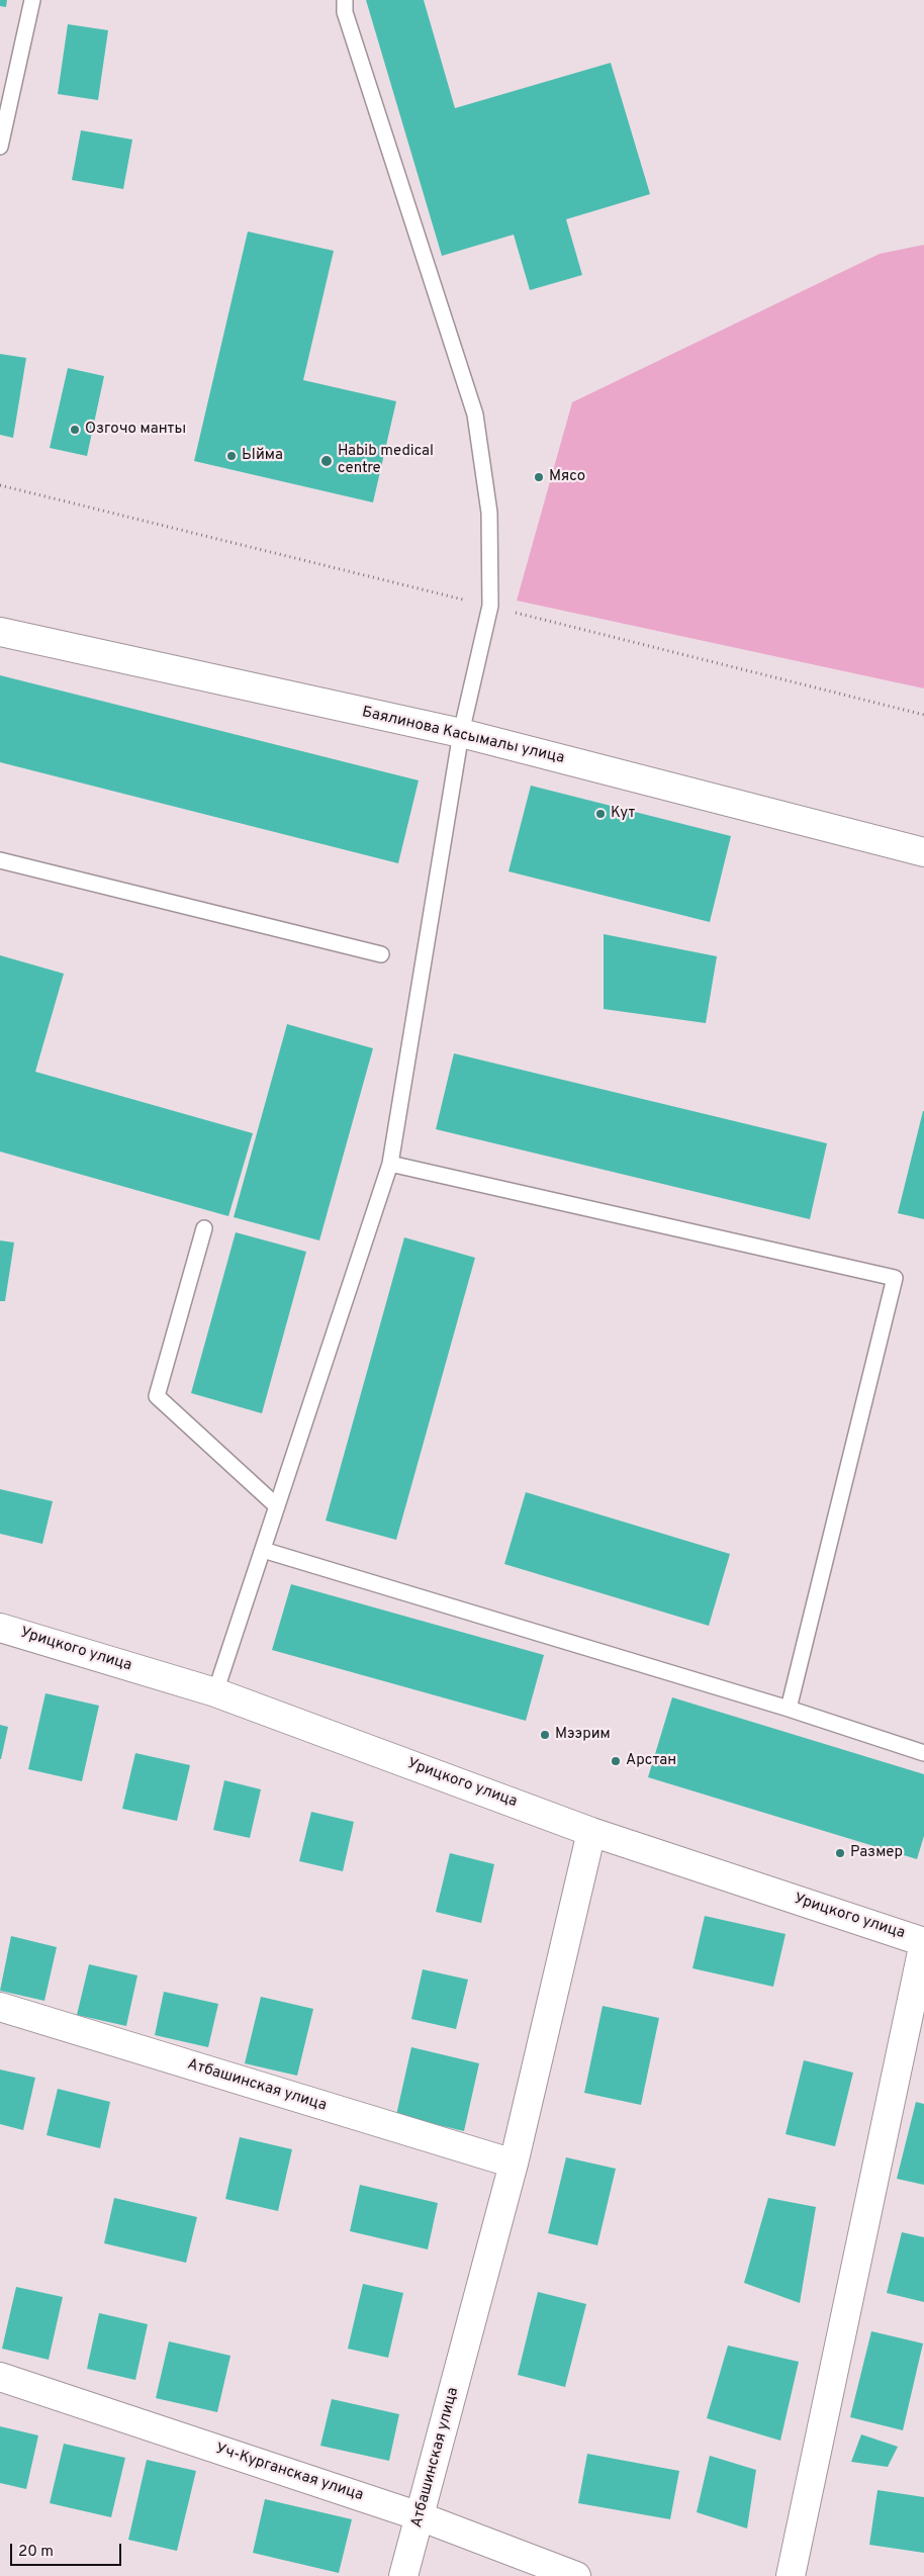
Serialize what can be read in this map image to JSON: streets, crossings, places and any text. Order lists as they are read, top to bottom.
{
  "streets": {
    "street": [
      "Баялинова Касымалы улица",
      "Урицкого улица",
      "Атбашинская улица",
      "Уч-Курганская улица"
    ]
  },
  "crossings": [
    ["Урицкого улица", "Атбашинская улица"],
    ["Атбашинская улица", "Уч-Курганская улица"]
  ],
  "places": [
    "Озгочо манты",
    "Ыйма",
    "Habib medical centre",
    "Мясо",
    "Кут",
    "Мээрим",
    "Арстан",
    "Размер"
  ],
  "scale_bar": "20 m"
}
